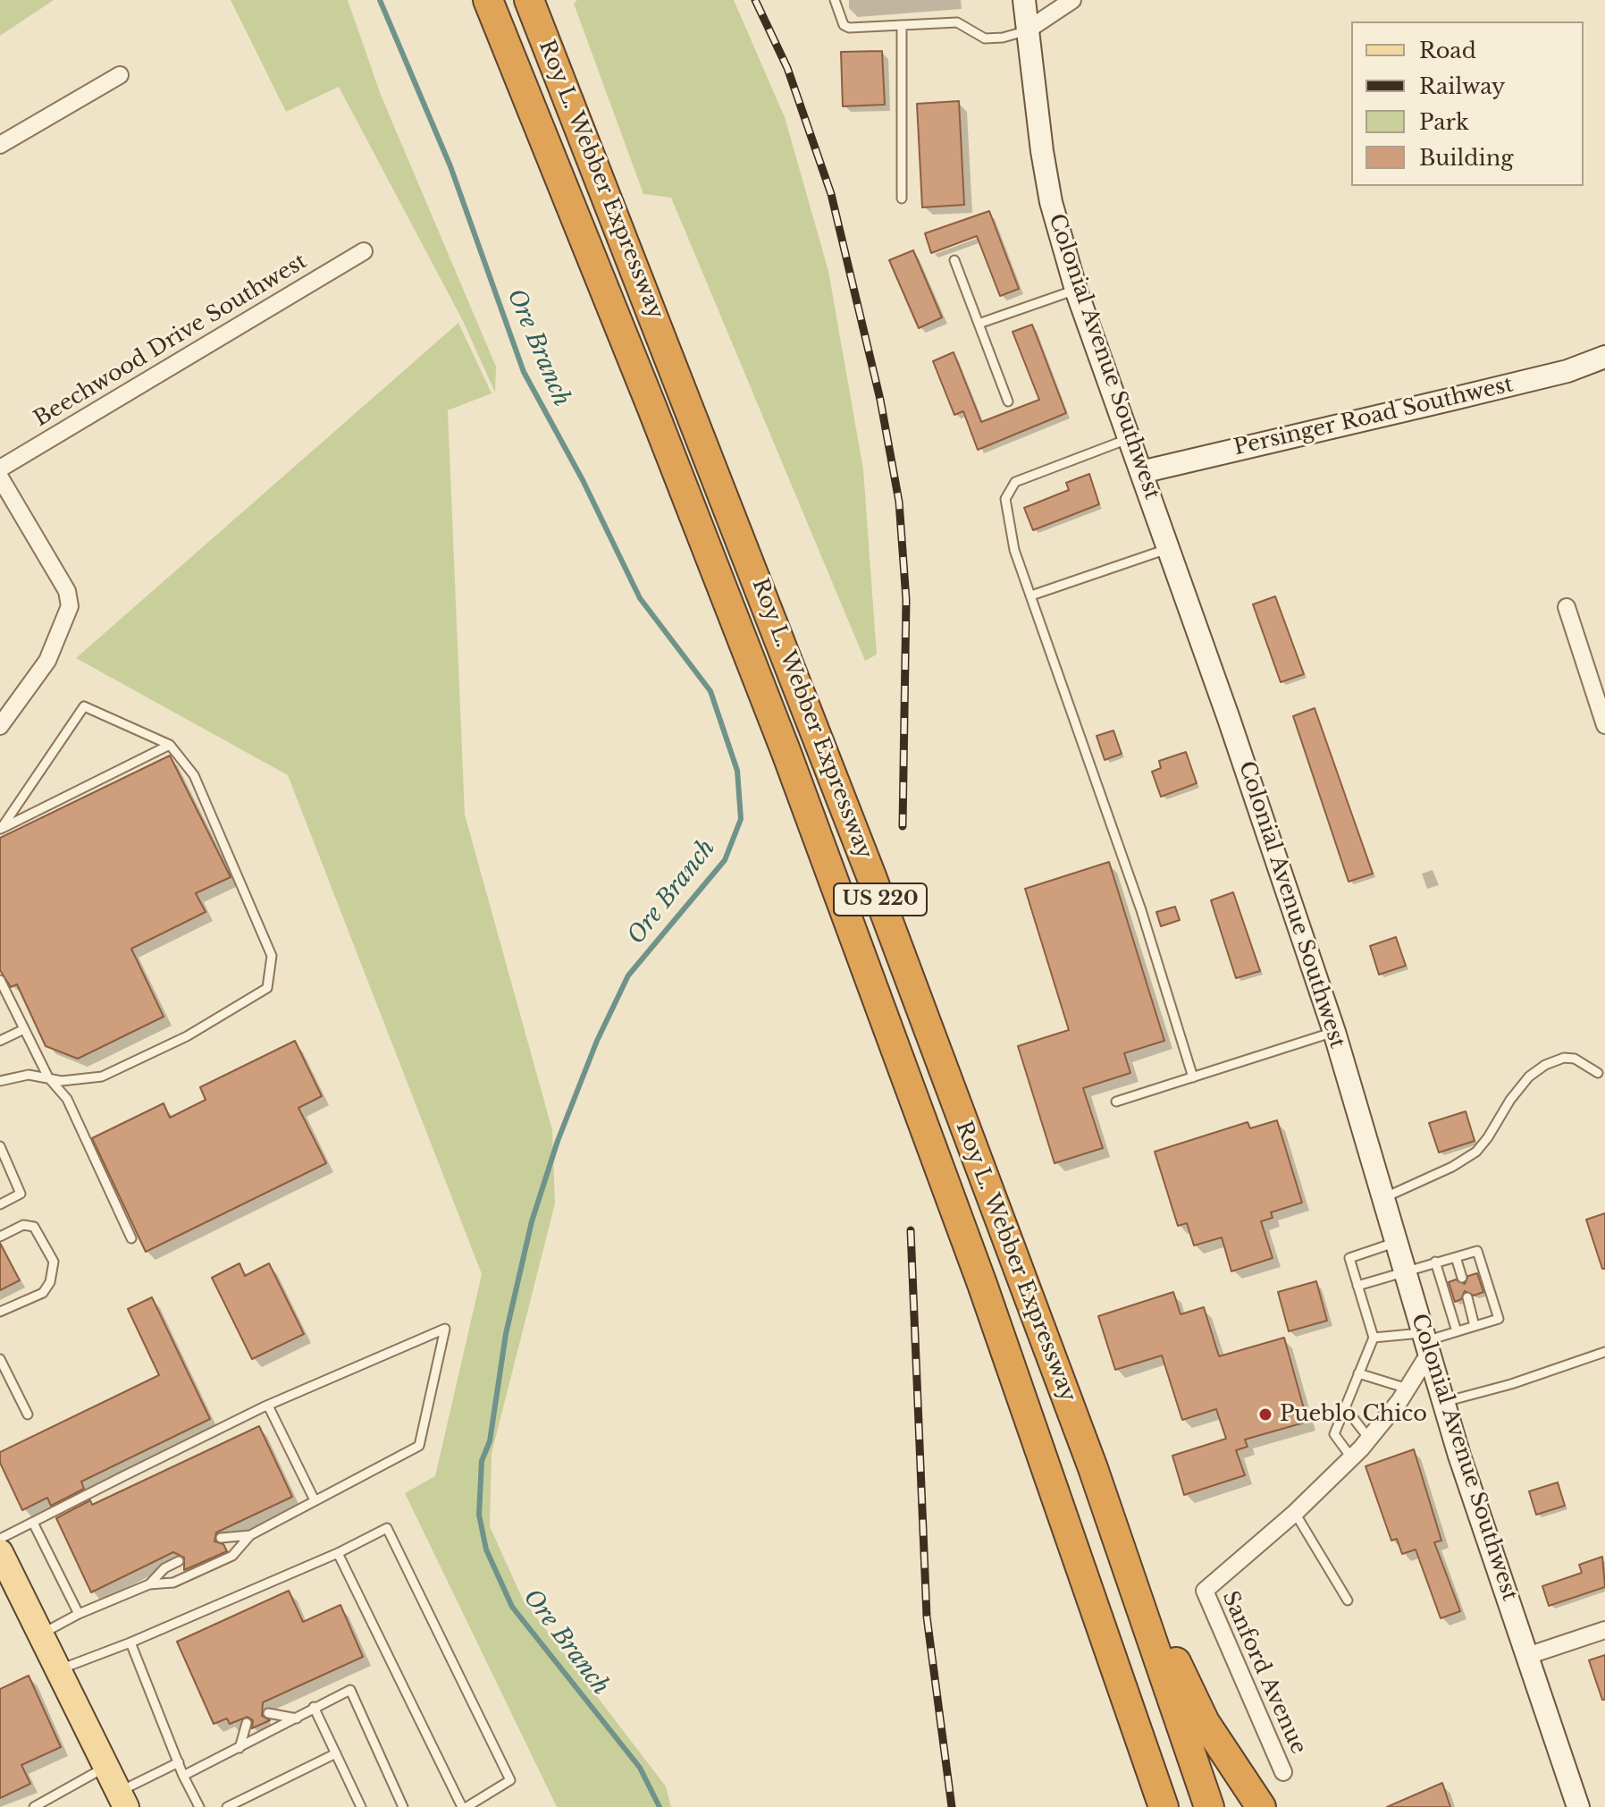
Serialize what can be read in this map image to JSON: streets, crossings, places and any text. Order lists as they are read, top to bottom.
{
  "streets": {
    "highway": ["Roy L. Webber Expressway", "US 220"],
    "main road": ["Colonial Avenue Southwest", "Persinger Road Southwest"],
    "street": ["Beechwood Drive Southwest", "Sanford Avenue"]
  },
  "crossings": [
    ["Colonial Avenue Southwest", "Persinger Road Southwest"]
  ],
  "water": ["Ore Branch"],
  "places": ["Pueblo Chico"],
  "legend": [
    "Road",
    "Railway",
    "Park",
    "Building"
  ]
}
